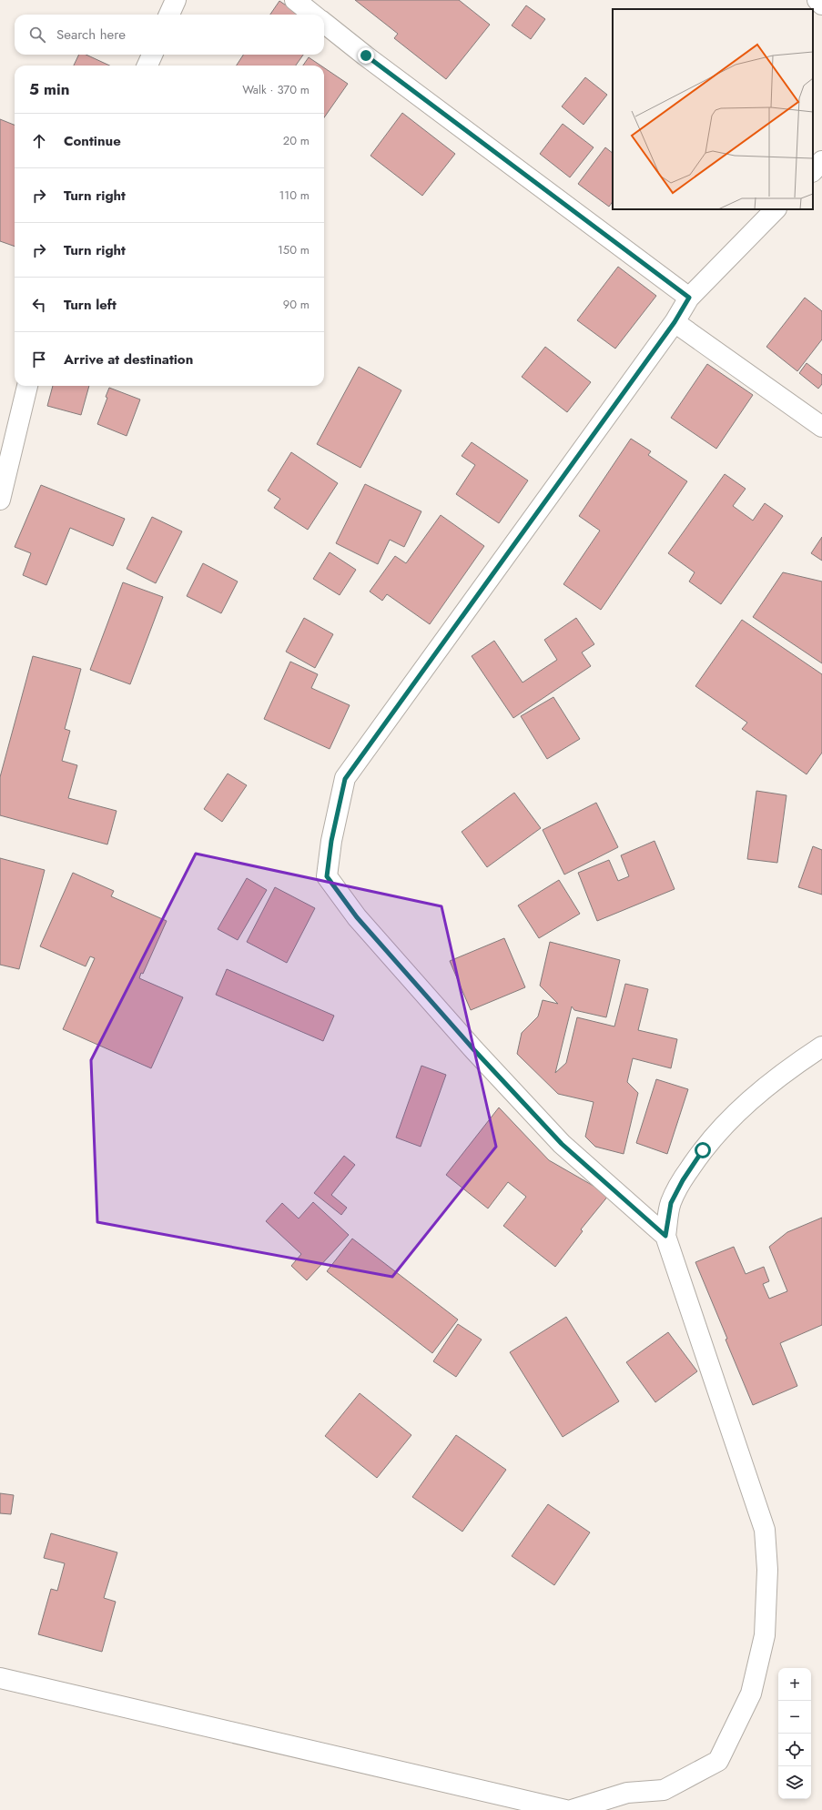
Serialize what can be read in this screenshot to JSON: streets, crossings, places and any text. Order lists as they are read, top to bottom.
{
  "page": {
    "search": "Search here",
    "heading": ["5 min", "Walk · 370 m"],
    "list": [
      ["Continue", "20 m"],
      ["Turn right", "110 m"],
      ["Turn right", "150 m"],
      ["Turn left", "90 m"],
      "Arrive at destination"
    ],
    "map_buttons": ["+", "−"]
  }
}
